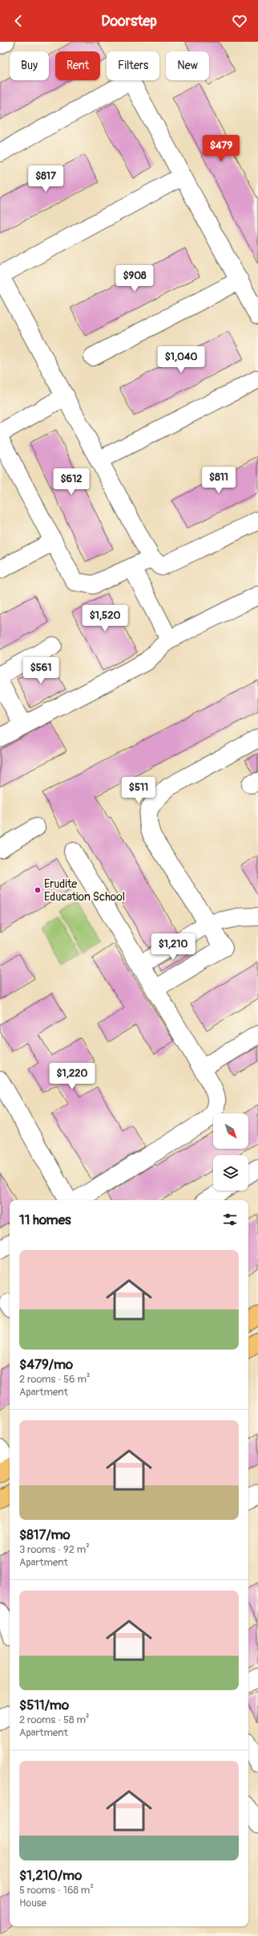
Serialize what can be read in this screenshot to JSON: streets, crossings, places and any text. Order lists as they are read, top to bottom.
{
  "places": ["Erudite Education School"],
  "north": "bottom right",
  "page": {
    "header": "Doorstep",
    "chip": [
      "Buy",
      "Rent",
      "Filters",
      "New"
    ],
    "price": [
      "$479",
      "$817",
      "$908",
      "$1,040",
      "$811",
      "$612",
      "$1,520",
      "$561",
      "$511",
      "$1,210",
      "$1,220"
    ],
    "heading": "11 homes",
    "list": [
      {
        "name": "$479/mo",
        "note": "2 rooms · 56 m² · Apartment"
      },
      {
        "name": "$817/mo",
        "note": "3 rooms · 92 m² · Apartment"
      },
      {
        "name": "$511/mo",
        "note": "2 rooms · 58 m² · Apartment"
      },
      {
        "name": "$1,210/mo",
        "note": "5 rooms · 168 m² · House"
      }
    ]
  }
}
